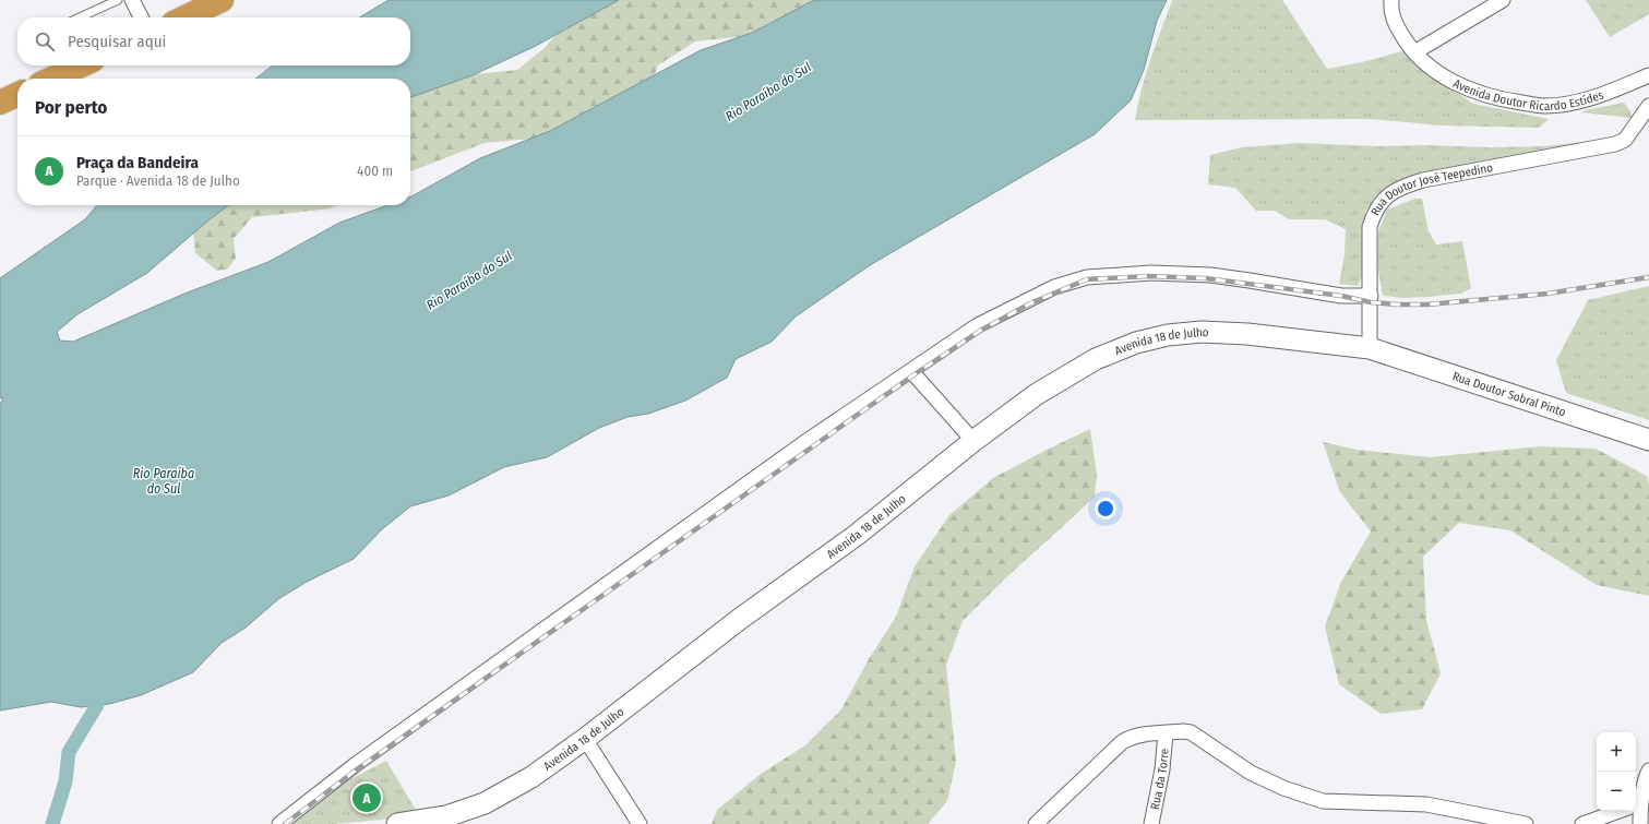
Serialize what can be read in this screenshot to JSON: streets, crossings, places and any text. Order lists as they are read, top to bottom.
{
  "streets": {
    "main road": ["Avenida 18 de Julho", "Rua Doutor Sobral Pinto"],
    "street": ["Avenida Doutor Ricardo Estídes", "Rua Doutor José Teepedino", "Rua da Torre"]
  },
  "crossings": [
    ["Rua Doutor José Teepedino", "Avenida 18 de Julho"],
    ["Rua Doutor José Teepedino", "Rua Doutor Sobral Pinto"],
    ["Avenida 18 de Julho", "Rua Doutor Sobral Pinto"]
  ],
  "water": ["Rio Paraíba do Sul"],
  "page": {
    "search": "Pesquisar aqui",
    "heading": "Por perto",
    "list": [
      {
        "mark": "A",
        "name": "Praça da Bandeira",
        "note": "Parque · Avenida 18 de Julho",
        "value": "400 m"
      }
    ],
    "map_buttons": ["+", "−"],
    "pins": "A"
  }
}
